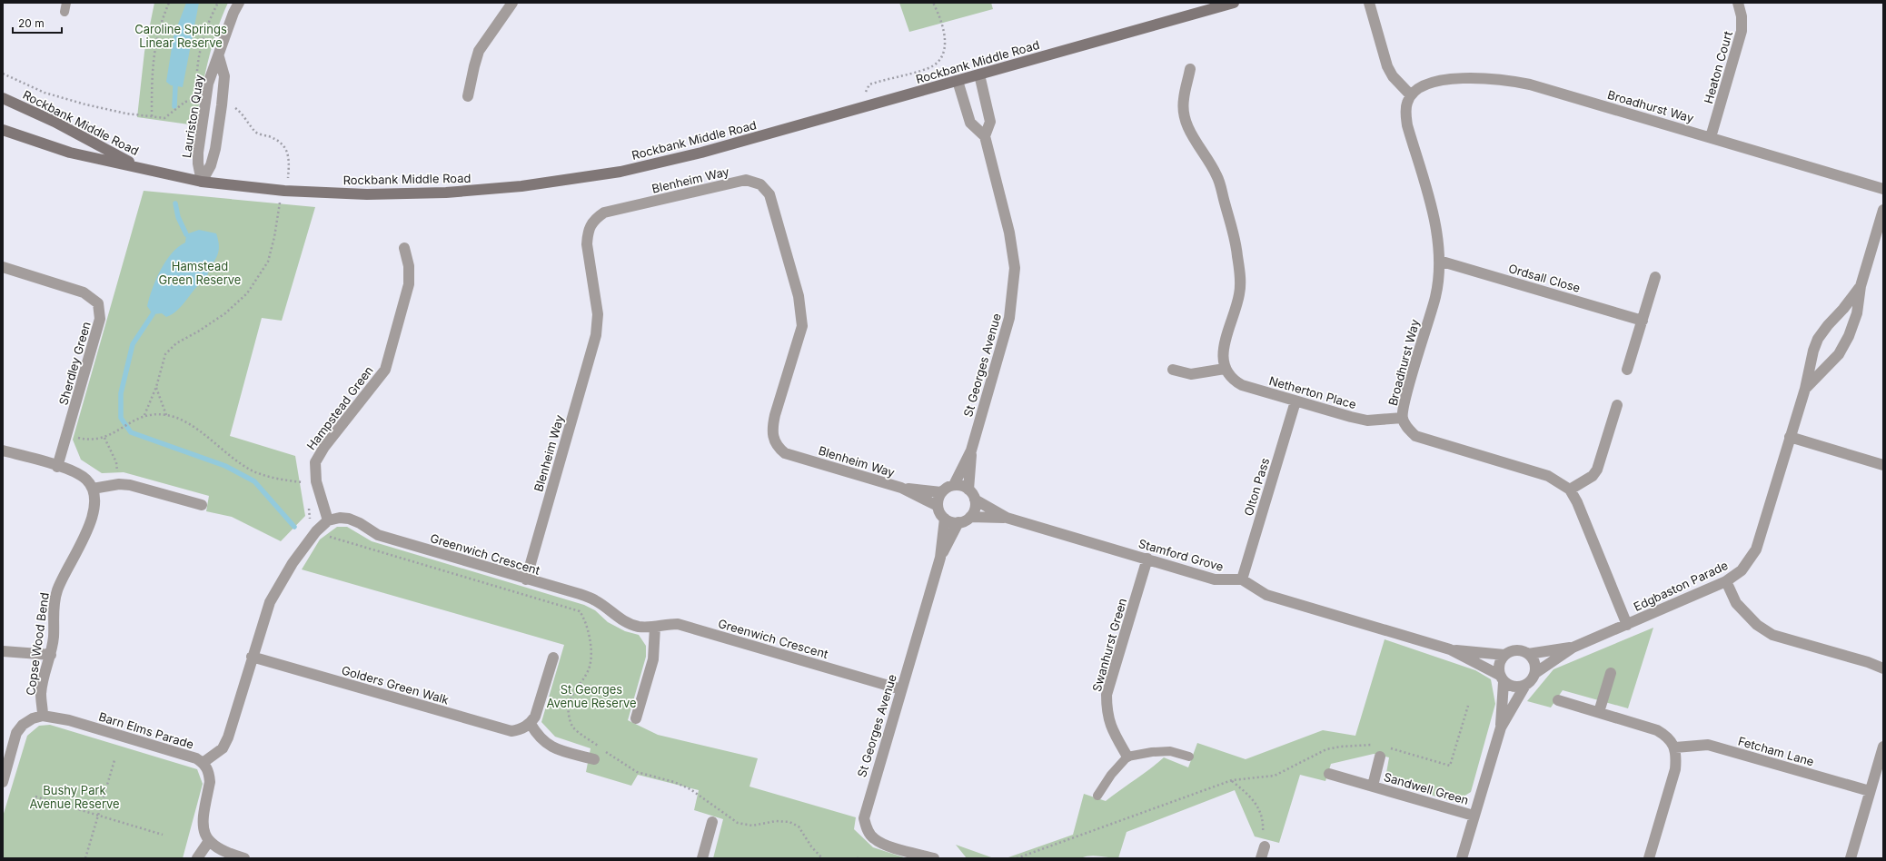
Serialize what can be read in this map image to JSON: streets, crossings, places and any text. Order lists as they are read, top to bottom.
{
  "streets": {
    "street": [
      "Rockbank Middle Road",
      "Heaton Court",
      "Broadhurst Way",
      "Lauriston Quay",
      "Blenheim Way",
      "Ordsall Close",
      "Sherdley Green",
      "St Georges Avenue",
      "Netherton Place",
      "Hampstead Green",
      "Olton Pass",
      "Greenwich Crescent",
      "Stamford Grove",
      "Edgbaston Parade",
      "Copse Wood Bend",
      "Swanhurst Green",
      "Golders Green Walk",
      "Barn Elms Parade",
      "Fetcham Lane",
      "Sandwell Green"
    ]
  },
  "crossings": [
    ["Rockbank Middle Road", "Lauriston Quay"],
    ["Heaton Court", "Broadhurst Way"],
    ["Broadhurst Way", "Ordsall Close"],
    ["Broadhurst Way", "Netherton Place"],
    ["Broadhurst Way", "Edgbaston Parade"],
    ["Blenheim Way", "St Georges Avenue"],
    ["Blenheim Way", "Greenwich Crescent"],
    ["Blenheim Way", "Stamford Grove"],
    ["St Georges Avenue", "Greenwich Crescent"],
    ["St Georges Avenue", "Stamford Grove"],
    ["Netherton Place", "Olton Pass"],
    ["Hampstead Green", "Greenwich Crescent"],
    ["Olton Pass", "Stamford Grove"],
    ["Stamford Grove", "Swanhurst Green"],
    ["Copse Wood Bend", "Barn Elms Parade"]
  ],
  "parks": [
    "Caroline Springs Linear Reserve",
    "Hamstead Green Reserve",
    "St Georges Avenue Reserve",
    "Bushy Park Avenue Reserve"
  ],
  "scale_bar": "20 m"
}
